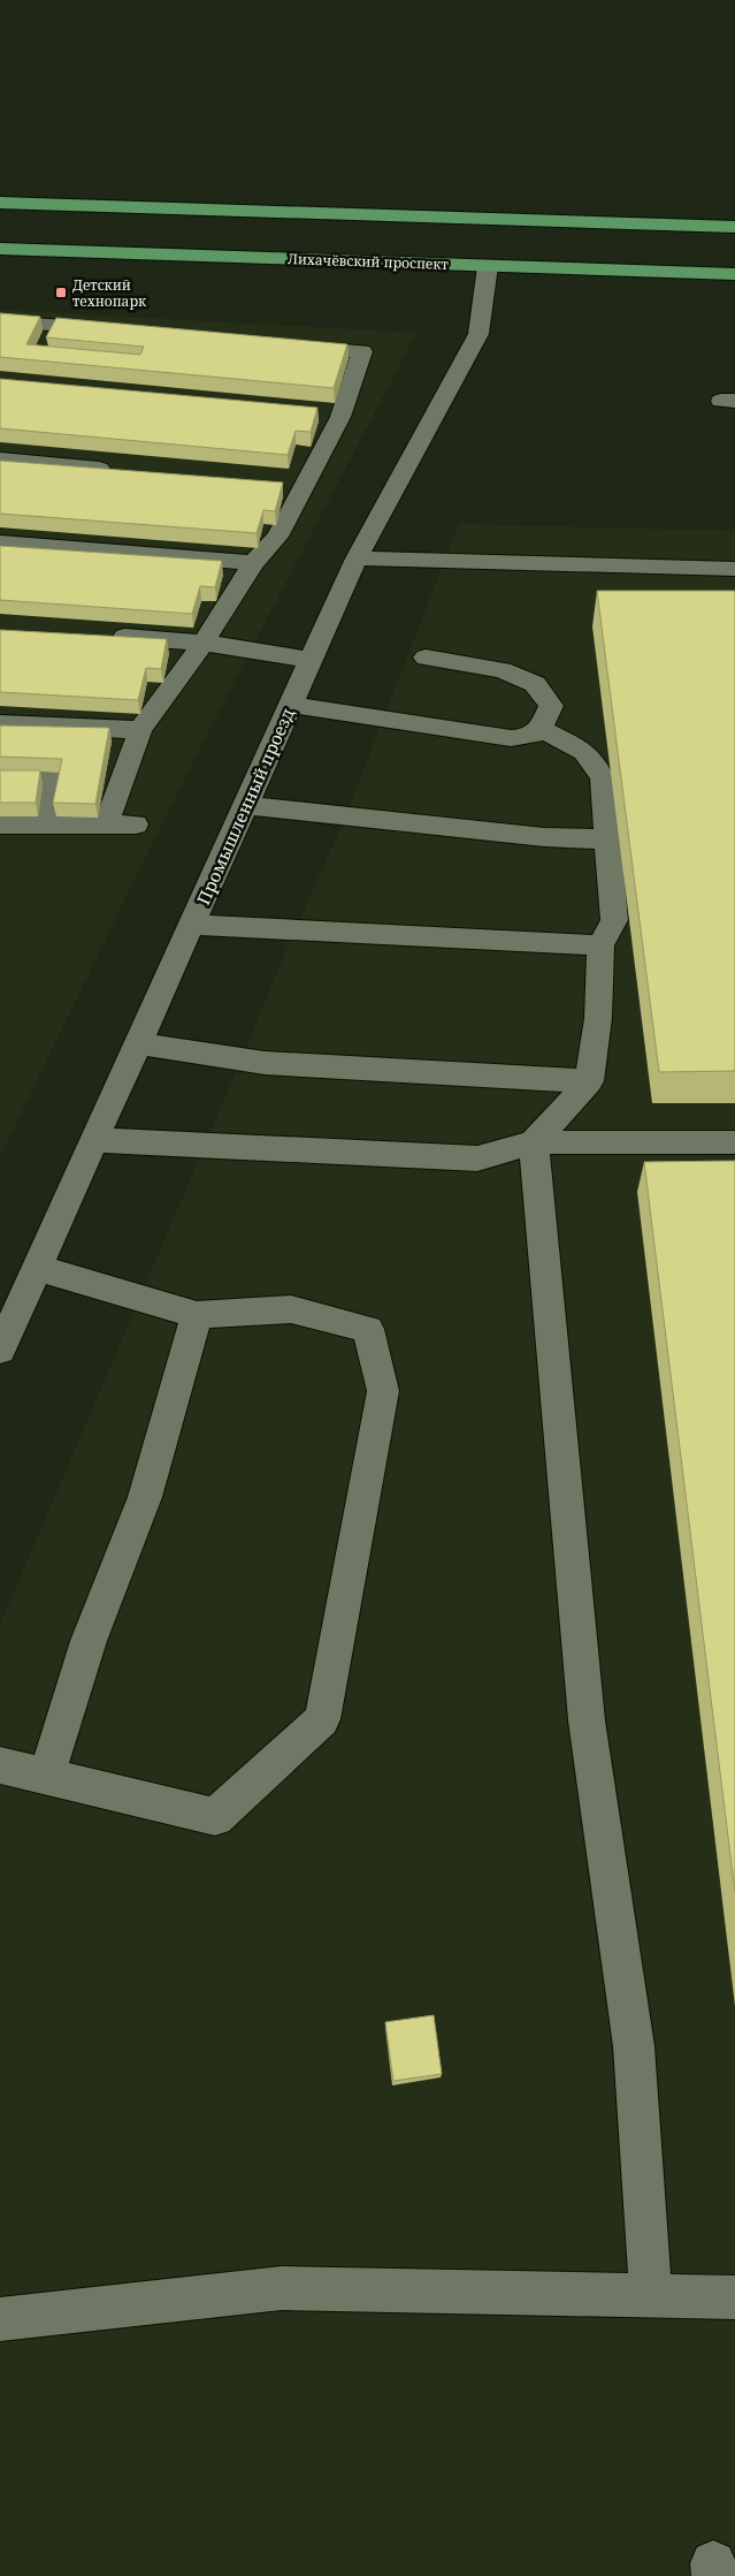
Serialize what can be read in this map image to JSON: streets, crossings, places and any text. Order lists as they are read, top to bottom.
{
  "streets": {
    "main road": ["Лихачёвский проспект"],
    "street": ["Промышленный проезд"]
  },
  "crossings": [
    ["Лихачёвский проспект", "Промышленный проезд"]
  ],
  "places": {
    "transit": ["Детский технопарк"]
  }
}
